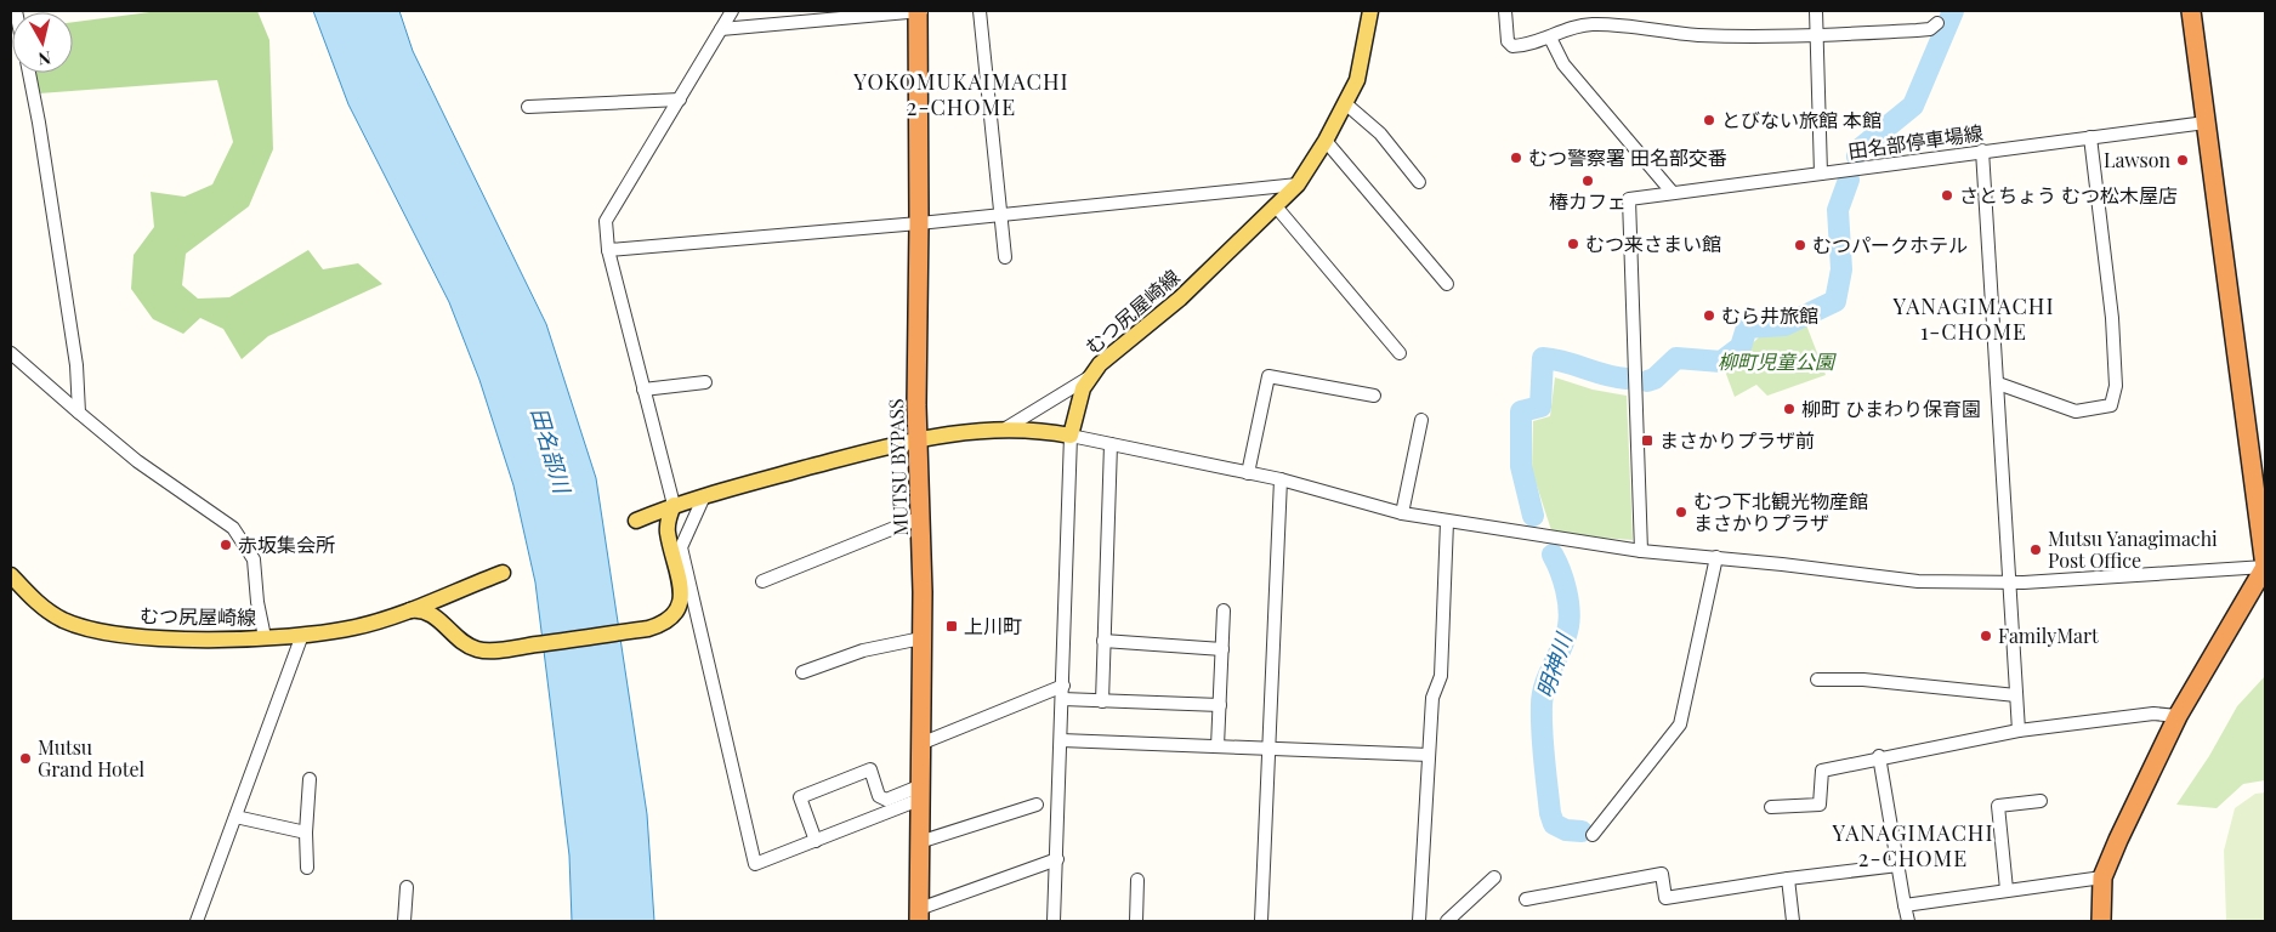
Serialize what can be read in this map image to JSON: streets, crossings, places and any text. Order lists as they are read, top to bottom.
{
  "streets": {
    "highway": ["MUTSU BYPASS"],
    "main road": ["むつ尻屋崎線"],
    "street": ["田名部停車場線"]
  },
  "districts": ["YOKOMUKAIMACHI 2-CHOME", "YANAGIMACHI 1-CHOME", "YANAGIMACHI 2-CHOME"],
  "water": ["田名部川", "明神川"],
  "parks": ["柳町児童公園"],
  "places": {
    "other": [
      "とびない旅館 本館",
      "むつ警察署 田名部交番",
      "Lawson",
      "椿カフェ",
      "さとちょう むつ松木屋店",
      "むつ来さまい館",
      "むつパークホテル",
      "むら井旅館",
      "柳町 ひまわり保育園",
      "むつ下北観光物産館 まさかりプラザ",
      "赤坂集会所",
      "Mutsu Yanagimachi Post Office",
      "FamilyMart",
      "Mutsu Grand Hotel"
    ],
    "transit": ["まさかりプラザ前", "上川町"]
  },
  "north": "bottom"
}
